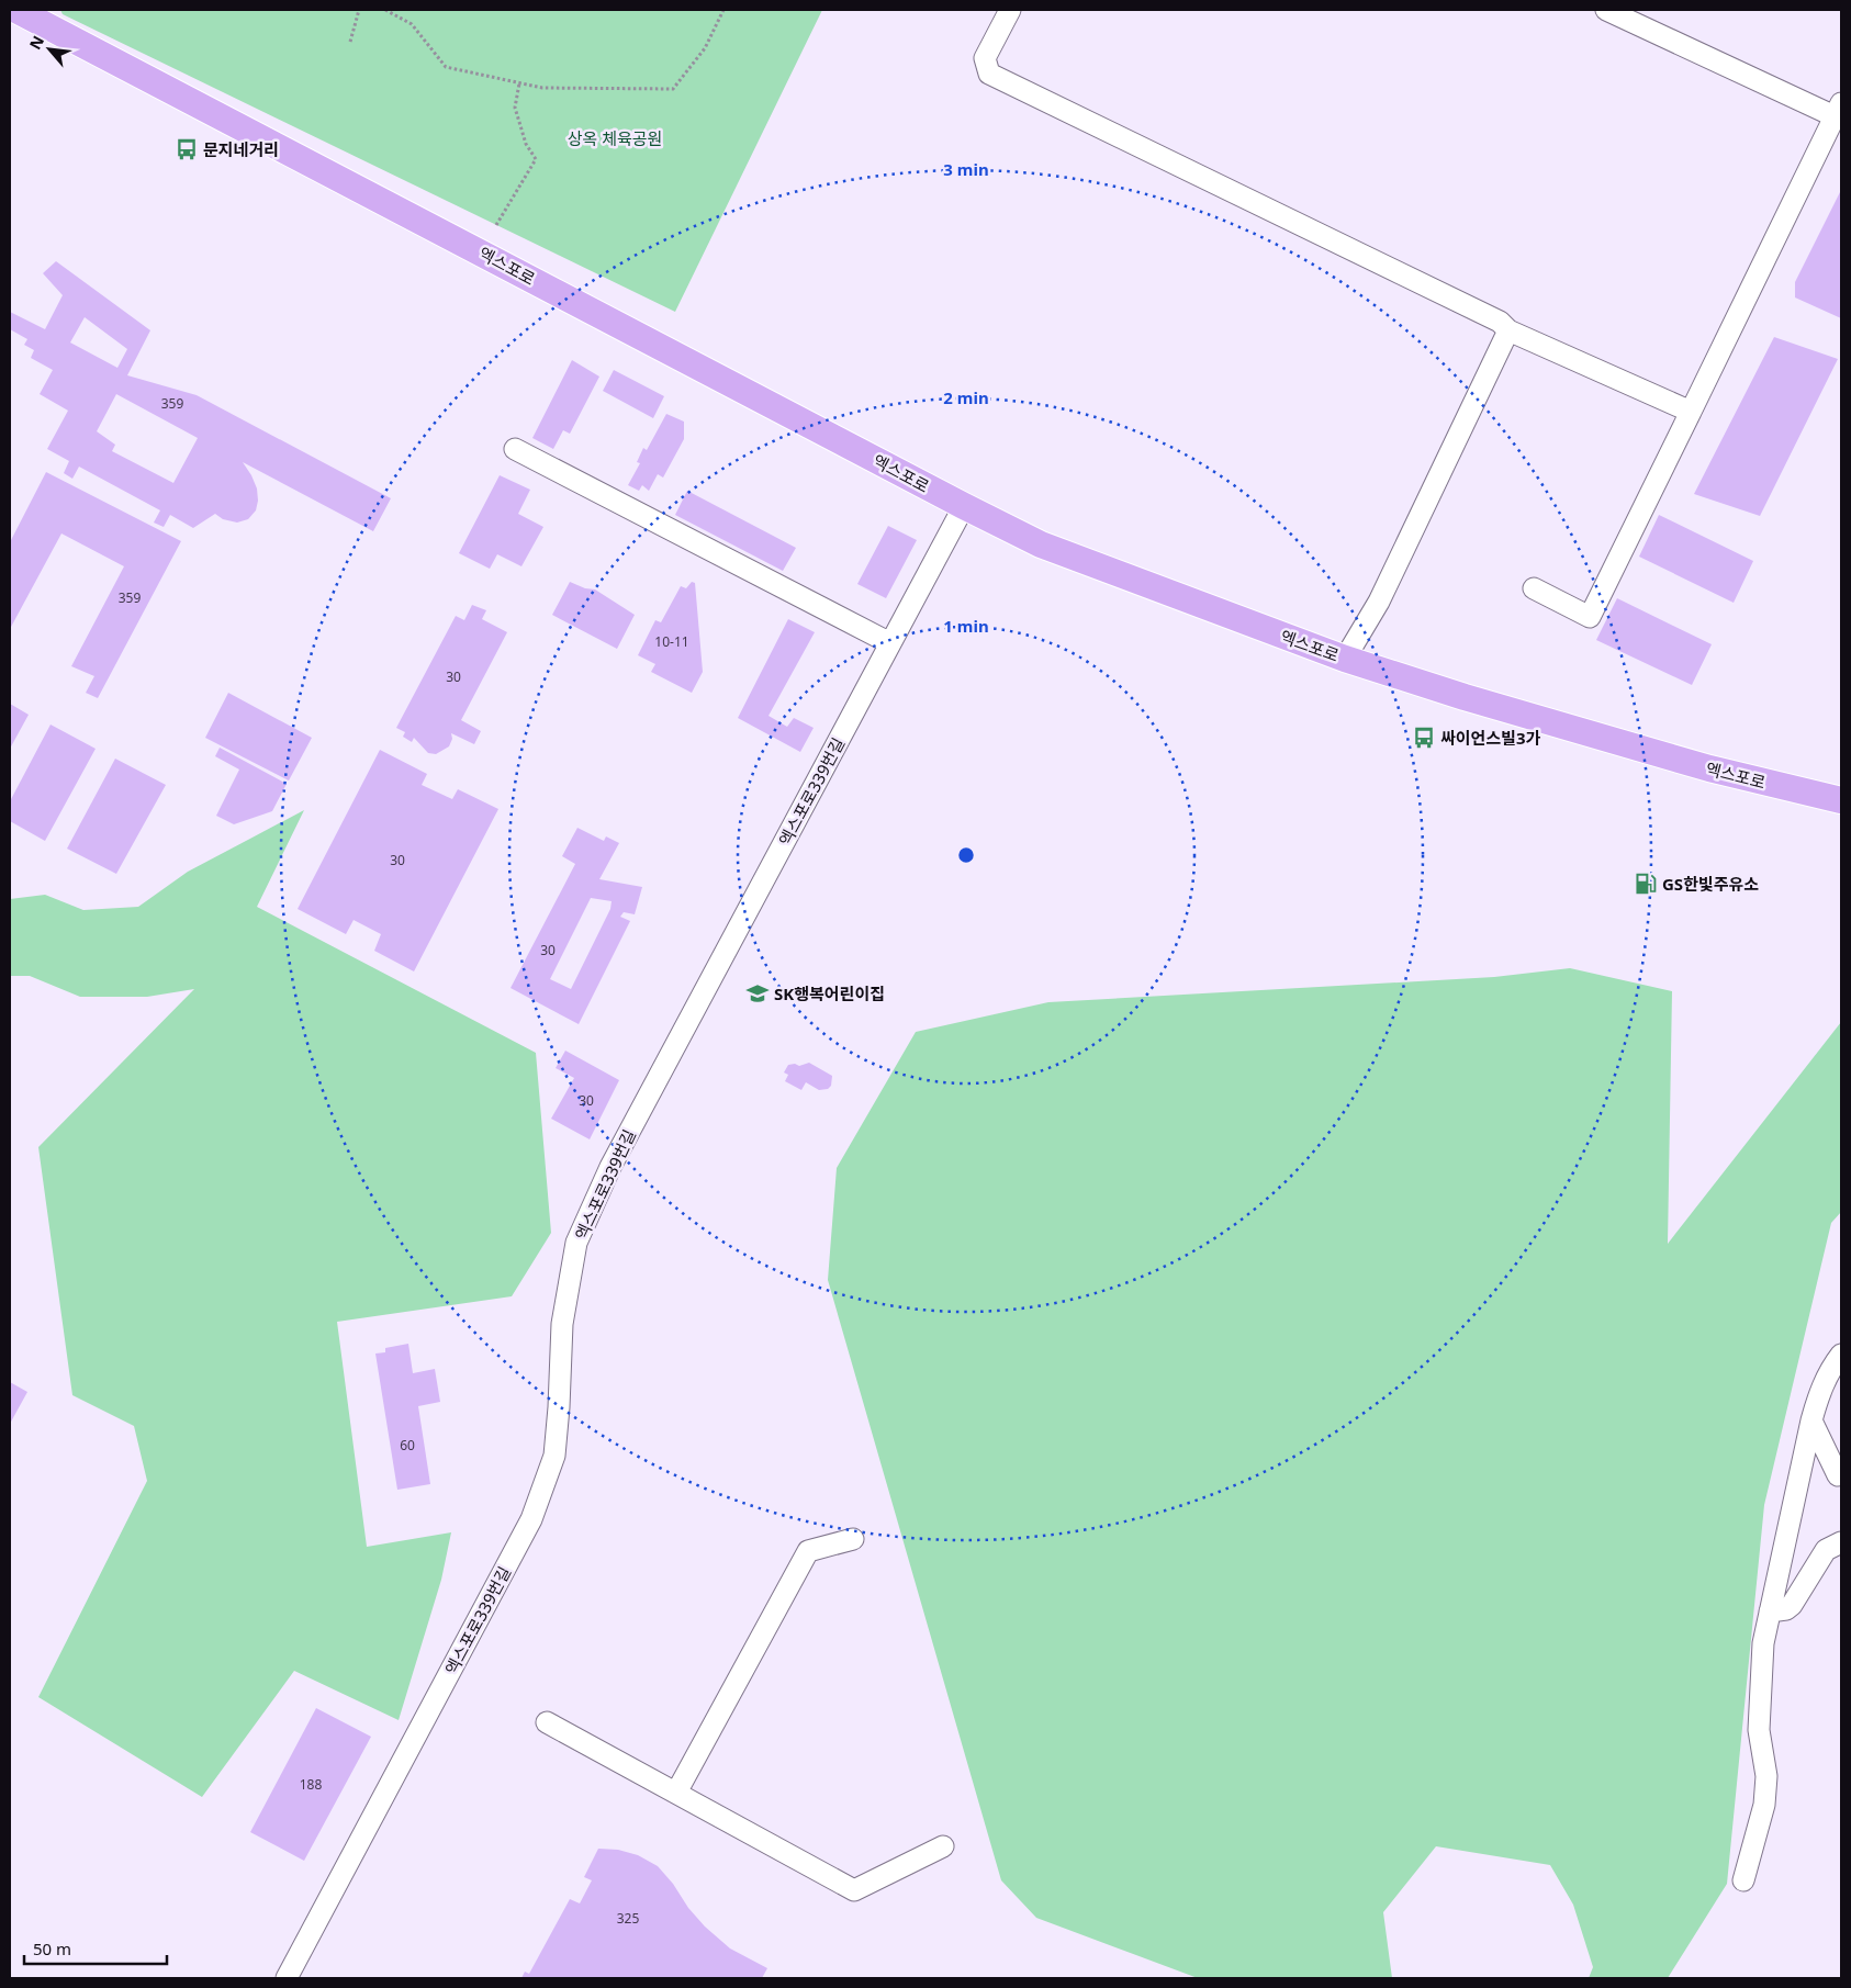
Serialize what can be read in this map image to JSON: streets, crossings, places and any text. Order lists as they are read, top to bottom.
{
  "streets": {
    "main road": ["엑스포로"],
    "street": ["엑스포로339번길"]
  },
  "crossings": [
    ["엑스포로", "엑스포로339번길"]
  ],
  "parks": ["상옥 체육공원"],
  "places": {
    "bus stop": ["문지네거리", "싸이언스빌3가"],
    "fuel station": ["GS한빛주유소"],
    "school or university": ["SK행복어린이집"]
  },
  "house_numbers": [
    "359",
    "359",
    "10-11",
    "30",
    "30",
    "30",
    "30",
    "60",
    "188",
    "325"
  ],
  "scale_bar": "50 m",
  "north": "top left",
  "rings": ["3 min", "2 min", "1 min"]
}
